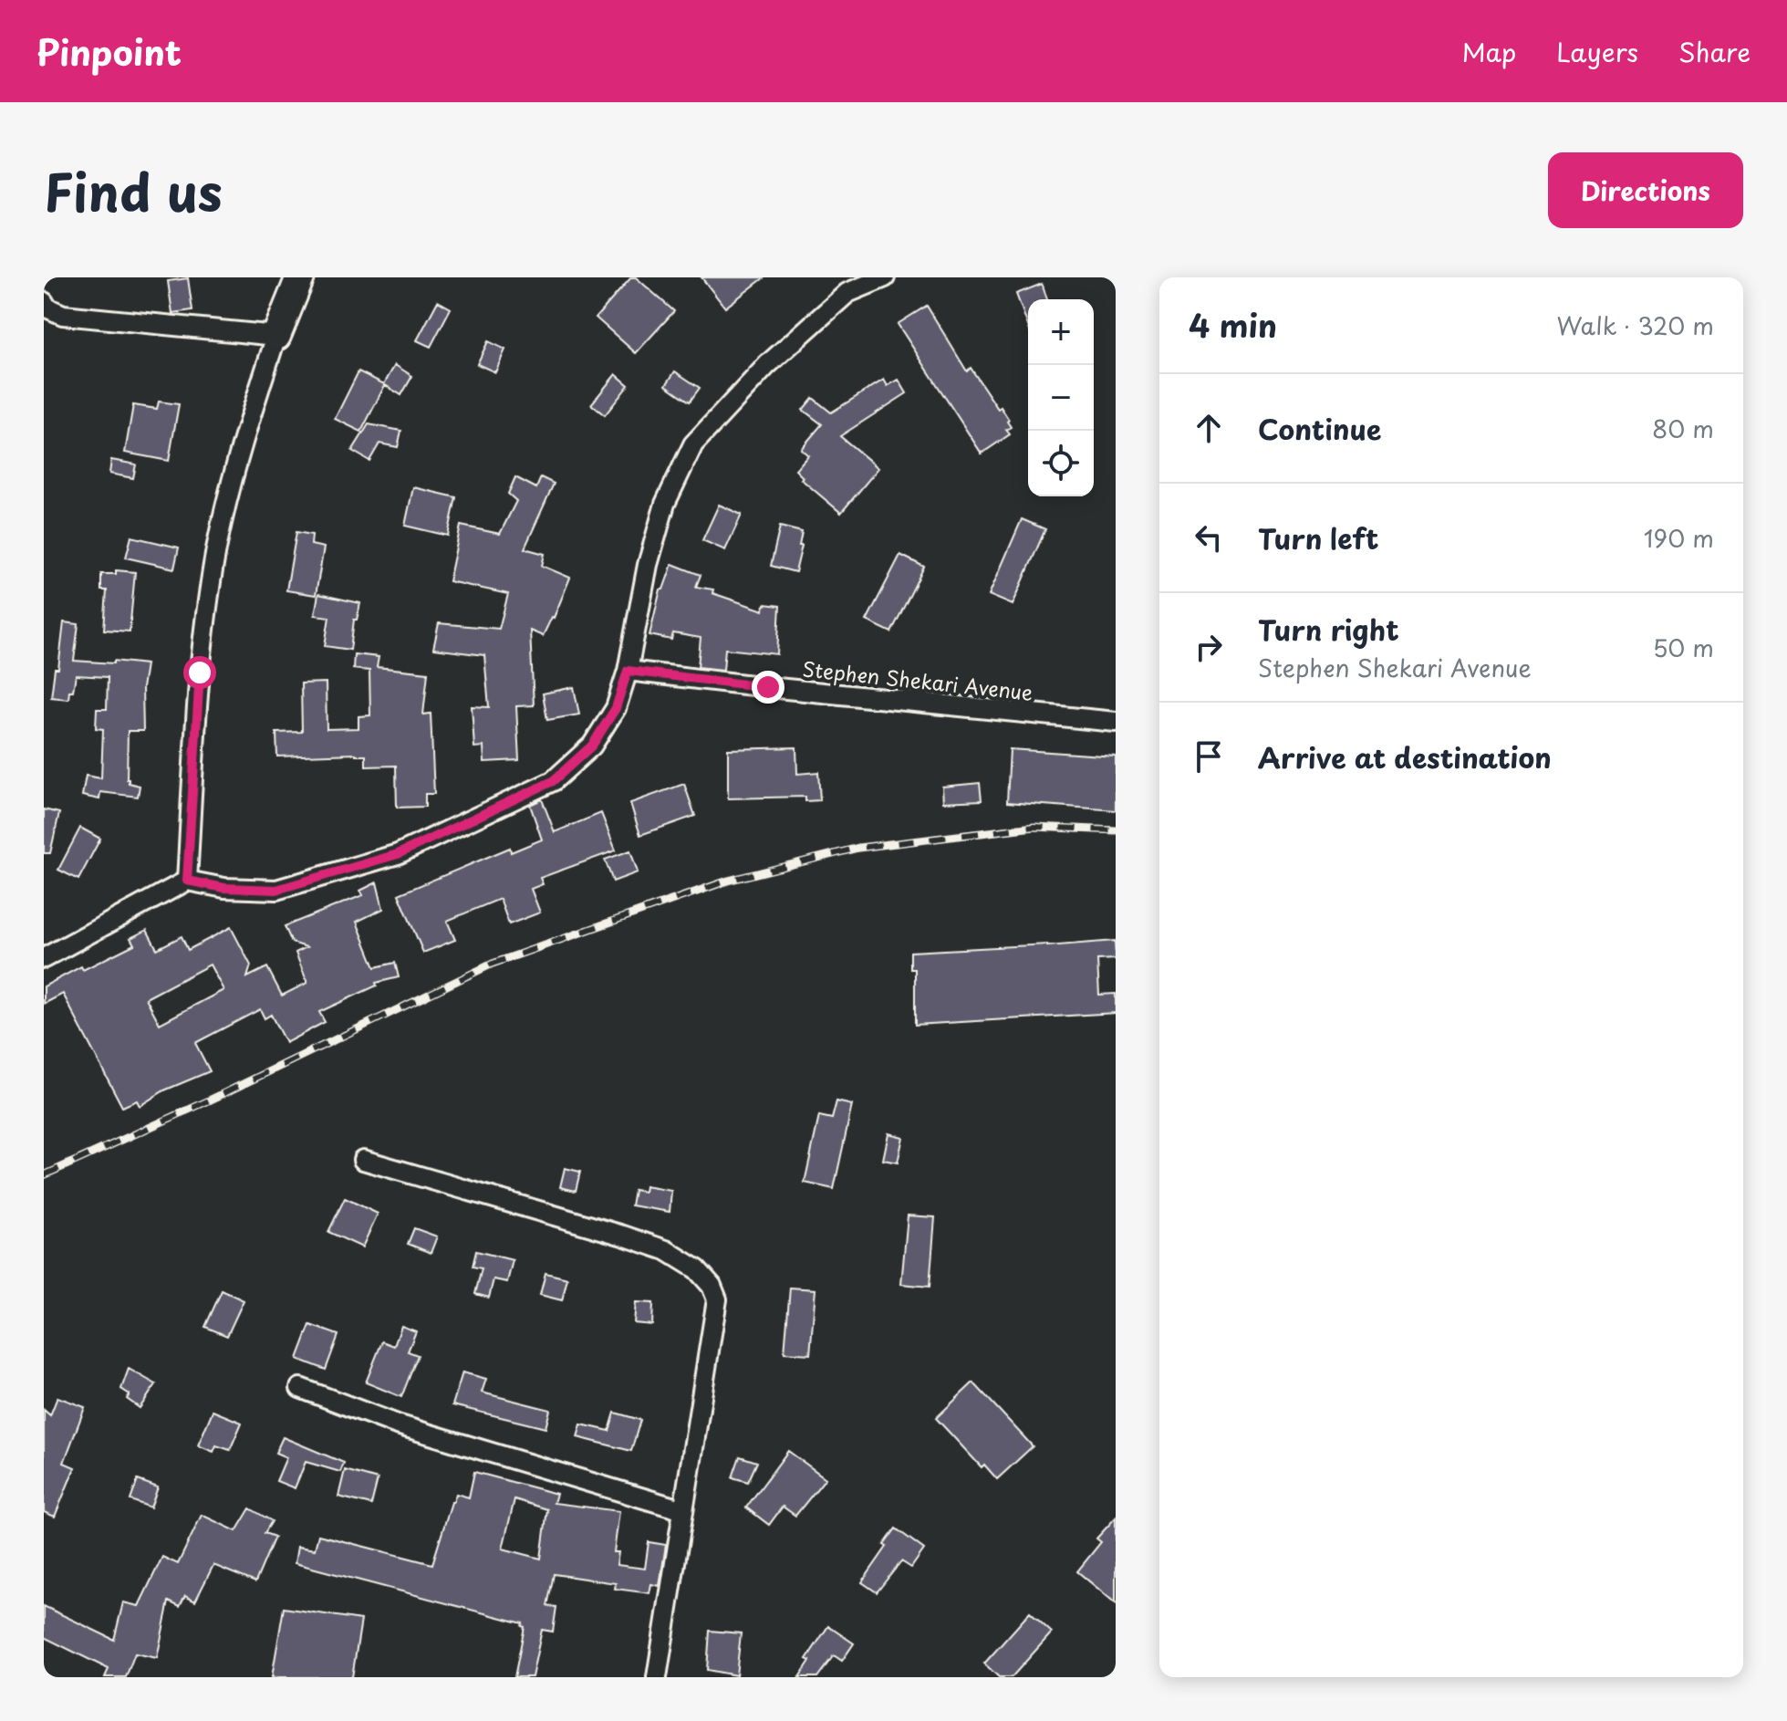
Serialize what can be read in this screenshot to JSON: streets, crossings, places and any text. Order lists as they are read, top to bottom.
{
  "streets": {
    "street": ["Stephen Shekari Avenue"]
  },
  "page": {
    "header": "Pinpoint",
    "nav": ["Map", "Layers", "Share"],
    "title": "Find us",
    "buttons": "Directions",
    "heading": ["4 min", "Walk · 320 m"],
    "map_buttons": ["+", "−"],
    "list": [
      ["Continue", "80 m"],
      ["Turn left", "190 m"],
      ["Turn right", "Stephen Shekari Avenue", "50 m"],
      "Arrive at destination"
    ]
  }
}
